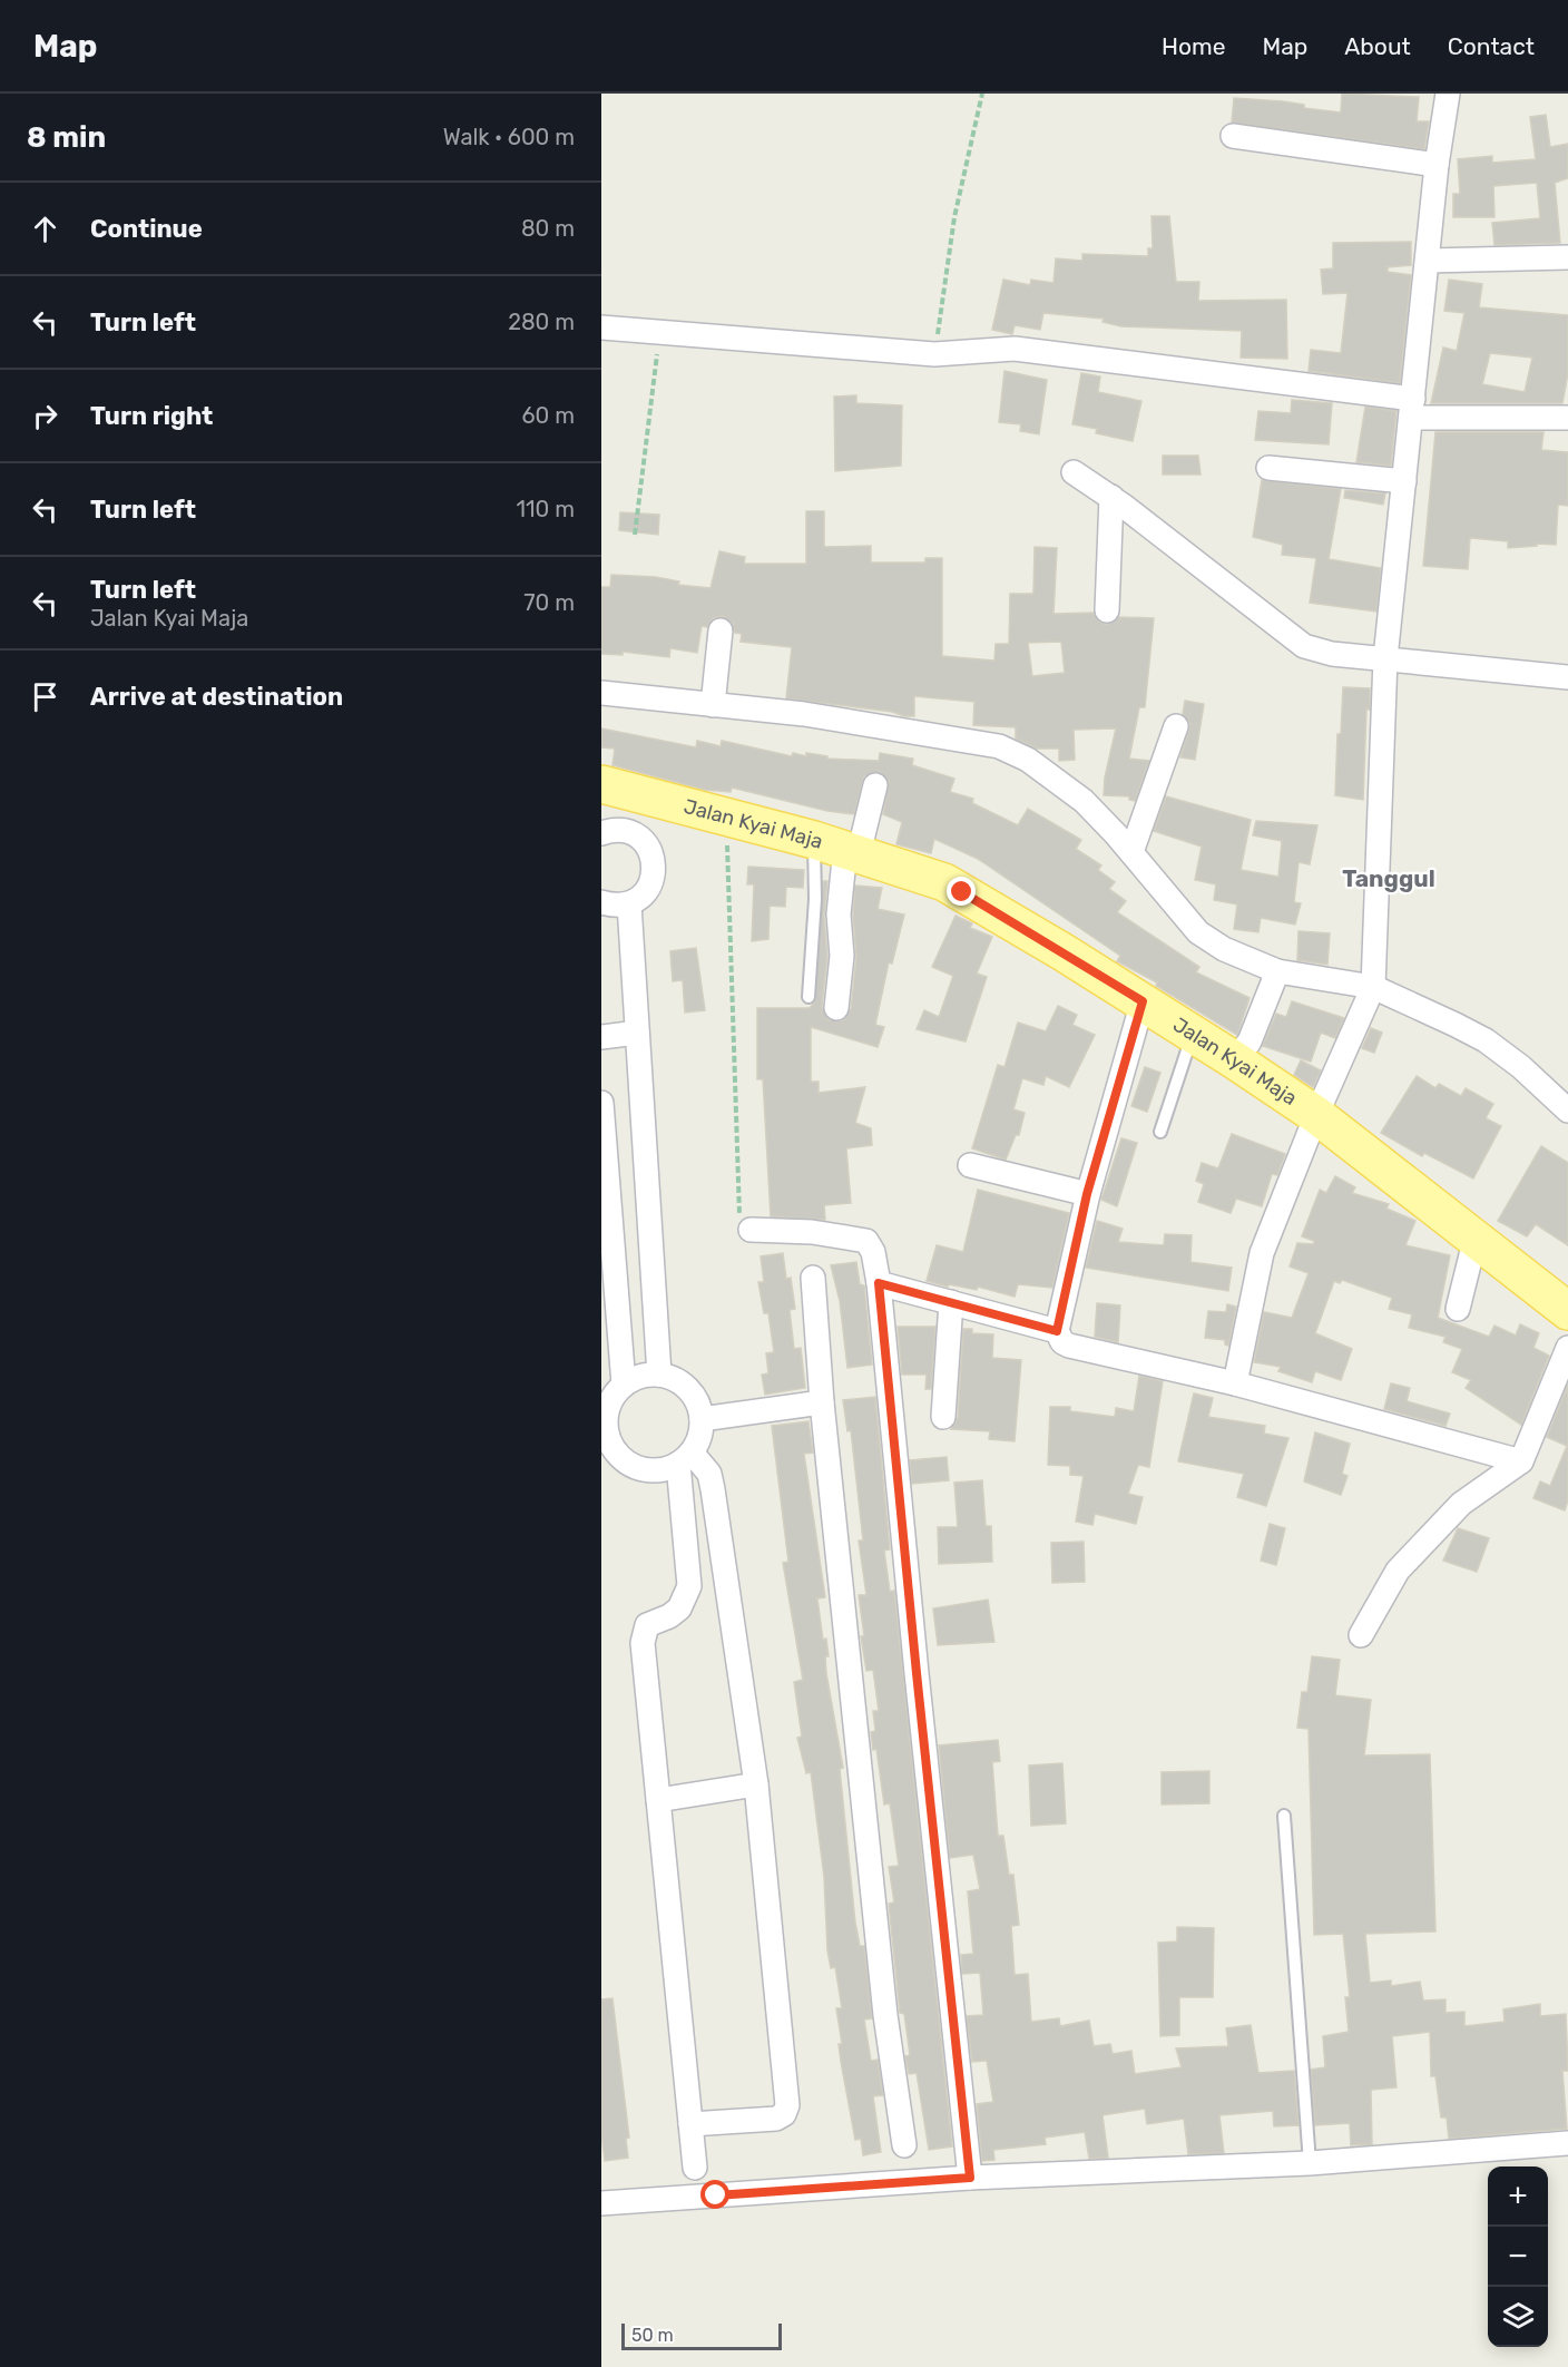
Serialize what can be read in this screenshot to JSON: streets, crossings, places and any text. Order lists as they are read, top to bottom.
{
  "streets": {
    "main road": ["Jalan Kyai Maja"]
  },
  "districts": ["Tanggul"],
  "scale_bar": "50 m",
  "page": {
    "header": "Map",
    "nav": [
      "Home",
      "Map",
      "About",
      "Contact"
    ],
    "heading": ["8 min", "Walk · 600 m"],
    "list": [
      ["Continue", "80 m"],
      ["Turn left", "280 m"],
      ["Turn right", "60 m"],
      ["Turn left", "110 m"],
      ["Turn left", "Jalan Kyai Maja", "70 m"],
      "Arrive at destination"
    ],
    "map_buttons": ["+", "−"],
    "scale": "50 m"
  }
}
